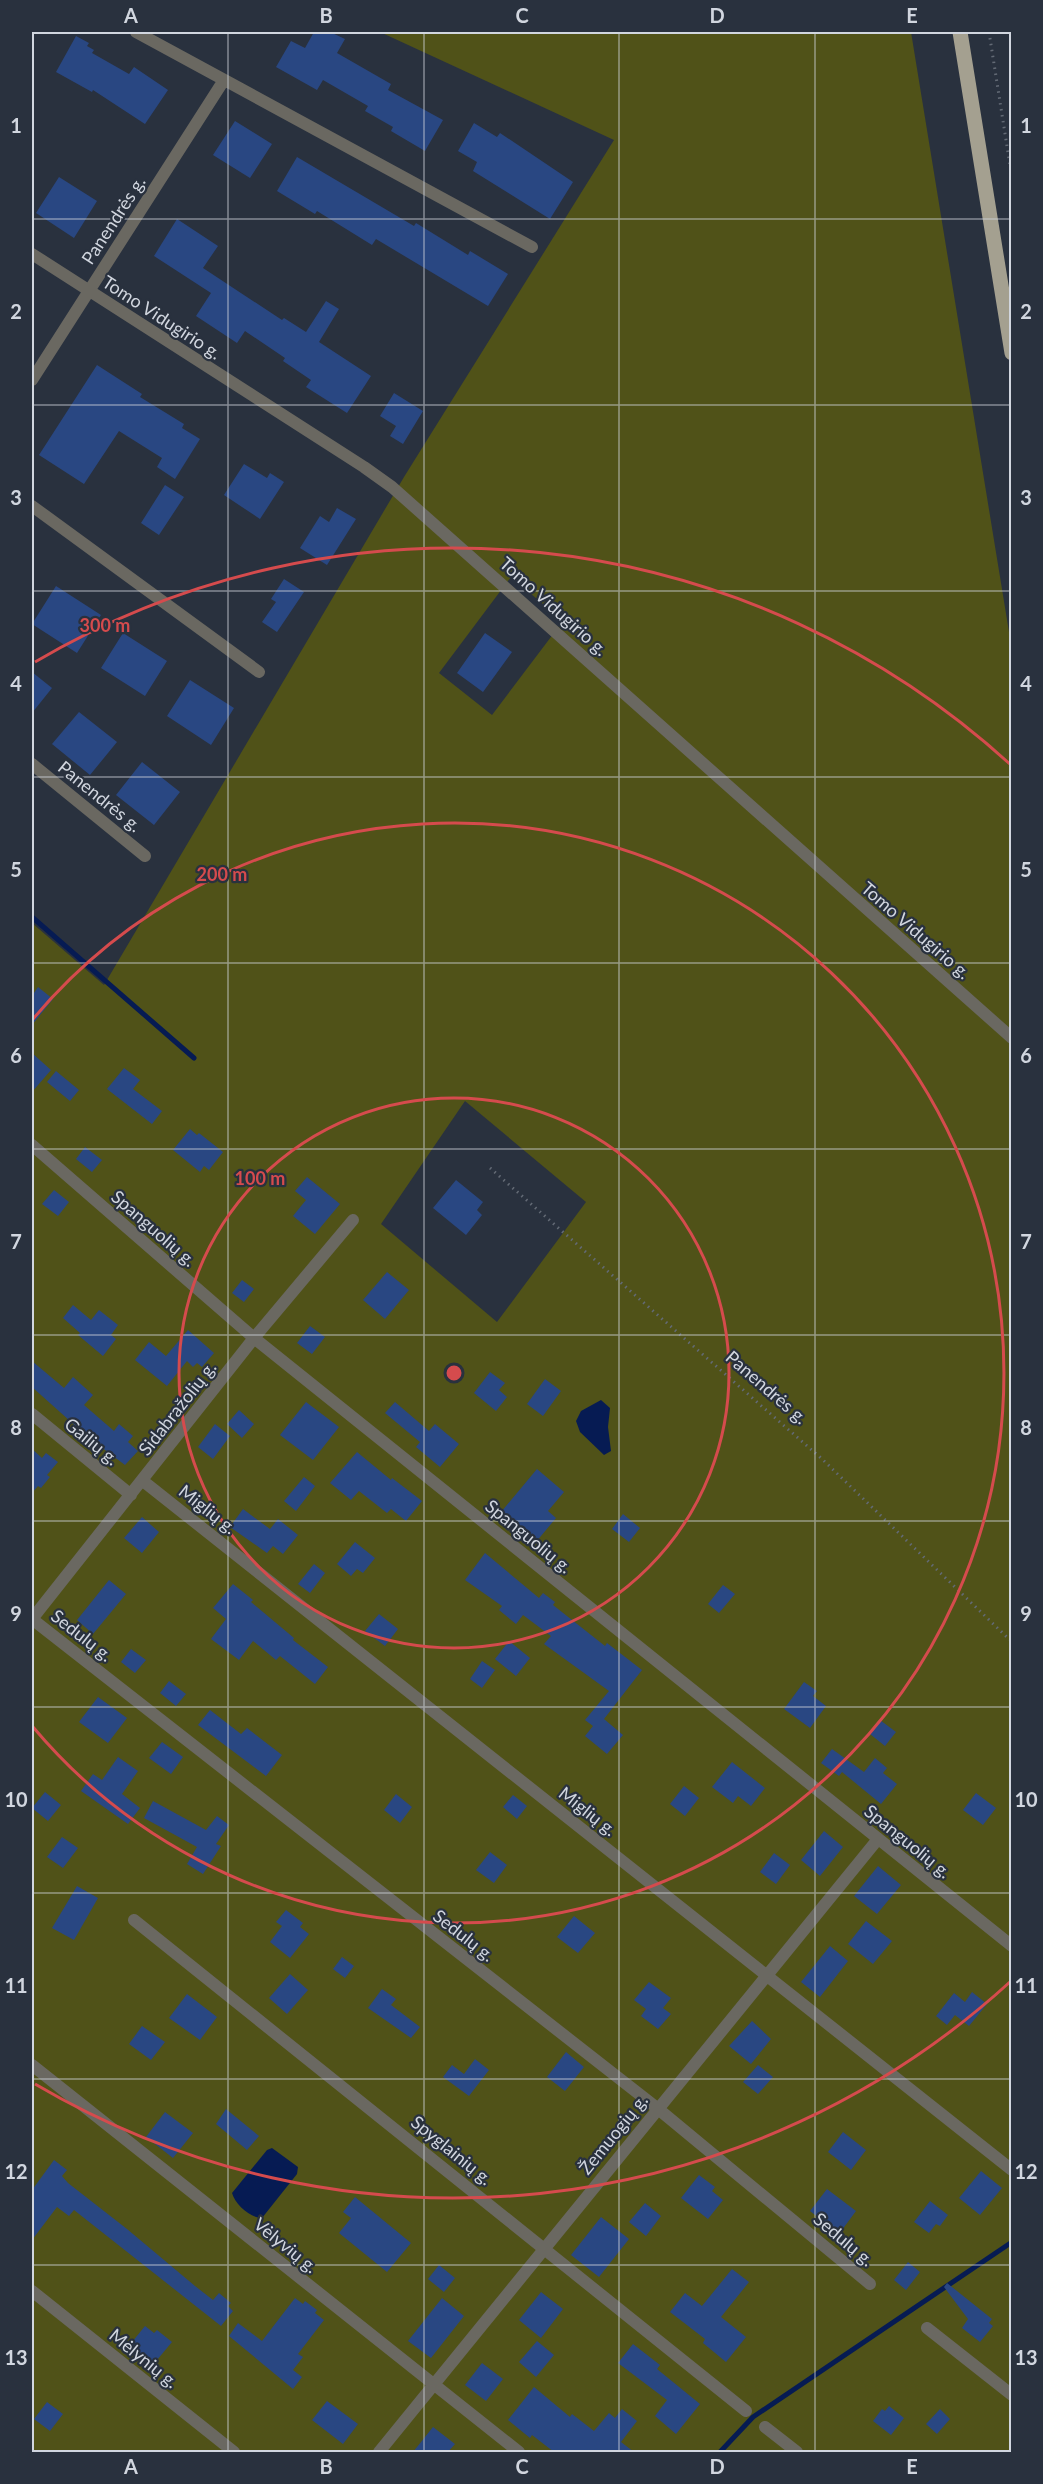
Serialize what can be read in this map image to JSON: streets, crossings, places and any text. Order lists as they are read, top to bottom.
{
  "streets": {
    "street": [
      "Panendrės g.",
      "Tomo Vidugirio g.",
      "Spanguolių g.",
      "Sidabražolių g.",
      "Gailių g.",
      "Miglių g.",
      "Sedulų g.",
      "Žemuogių g.",
      "Spyglainių g.",
      "Vėlyvių g.",
      "Mėlynių g."
    ]
  },
  "crossings": [
    ["Panendrės g.", "Tomo Vidugirio g."],
    ["Spanguolių g.", "Sidabražolių g."],
    ["Spanguolių g.", "Žemuogių g."],
    ["Sidabražolių g.", "Gailių g."],
    ["Sidabražolių g.", "Miglių g."],
    ["Sidabražolių g.", "Sedulų g."],
    ["Miglių g.", "Žemuogių g."],
    ["Sedulų g.", "Žemuogių g."],
    ["Žemuogių g.", "Spyglainių g."],
    ["Žemuogių g.", "Vėlyvių g."]
  ],
  "grid": {
    "columns": [
      "A",
      "B",
      "C",
      "D",
      "E"
    ],
    "rows": [
      "1",
      "2",
      "3",
      "4",
      "5",
      "6",
      "7",
      "8",
      "9",
      "10",
      "11",
      "12",
      "13"
    ]
  },
  "rings": ["300 m", "200 m", "100 m"]
}
